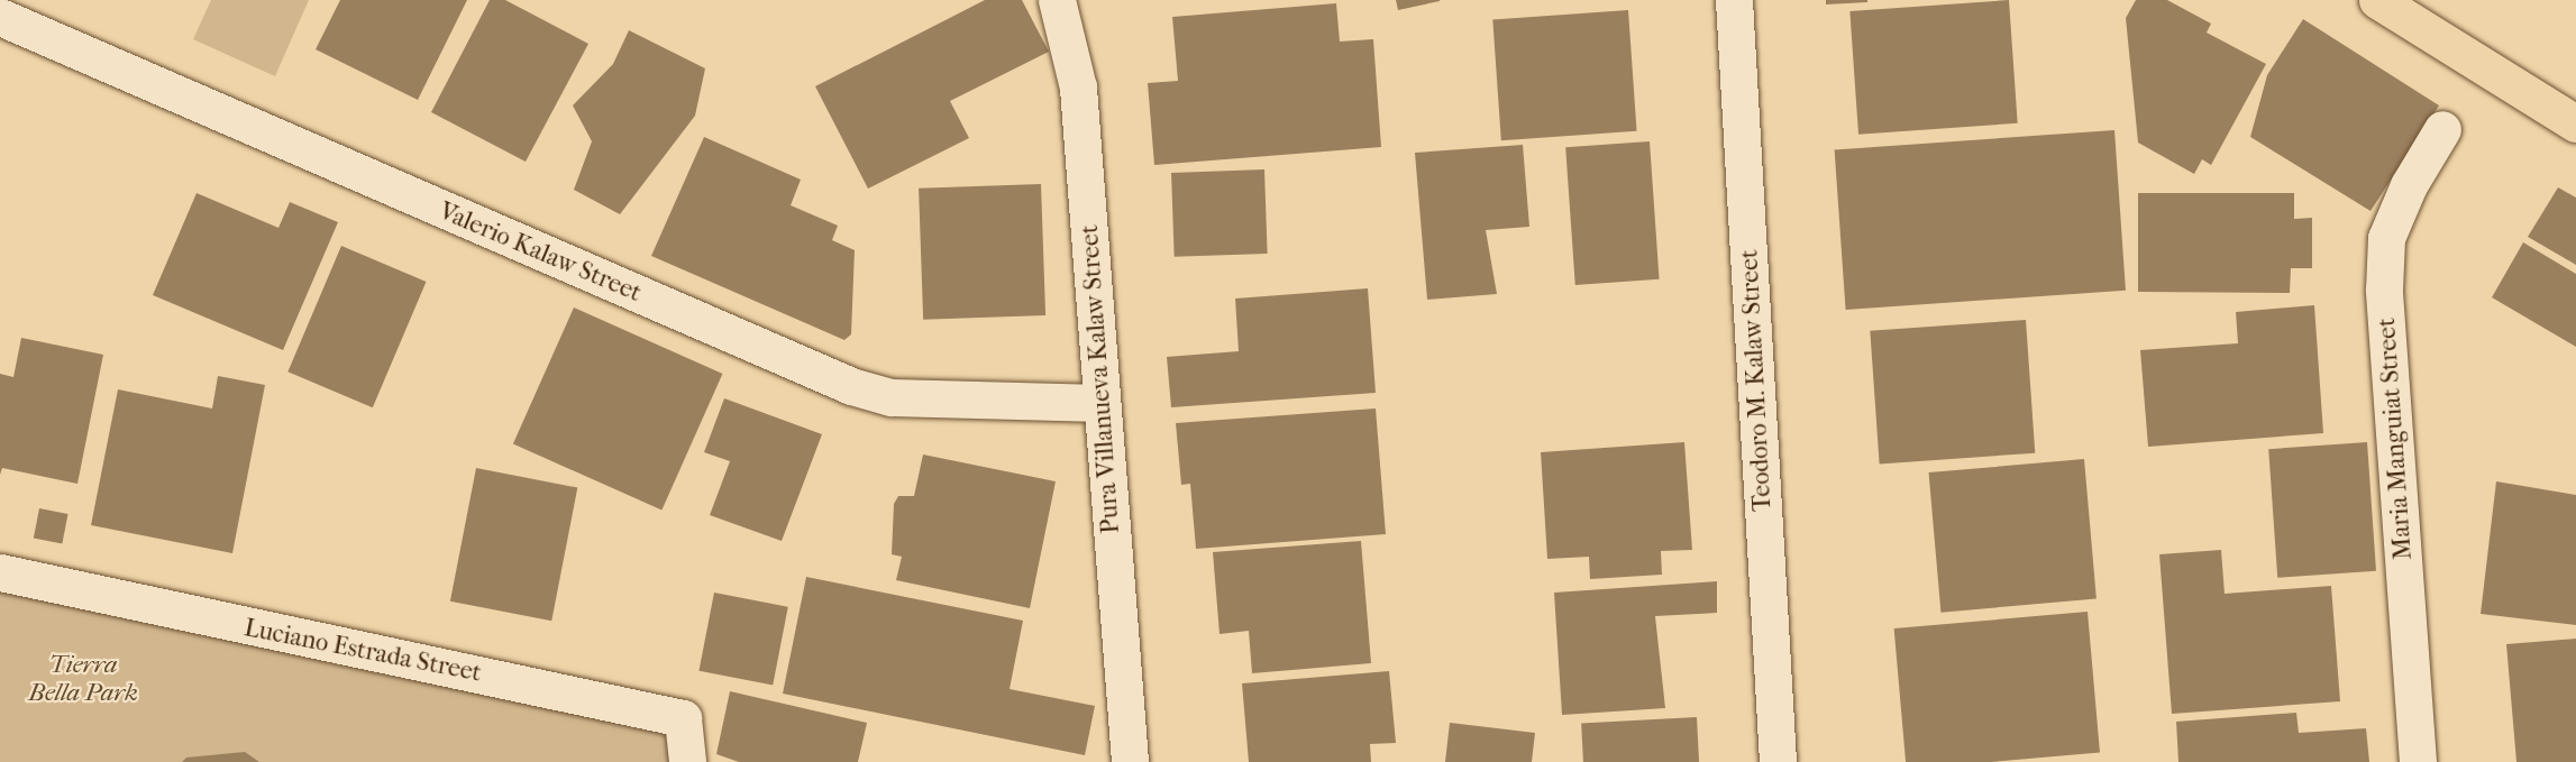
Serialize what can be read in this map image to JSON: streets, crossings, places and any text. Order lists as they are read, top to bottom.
{
  "streets": {
    "street": [
      "Valerio Kalaw Street",
      "Pura Villanueva Kalaw Street",
      "Teodoro M. Kalaw Street",
      "Maria Manguiat Street",
      "Luciano Estrada Street"
    ]
  },
  "crossings": [
    ["Valerio Kalaw Street", "Pura Villanueva Kalaw Street"]
  ],
  "parks": ["Tierra Bella Park"]
}
